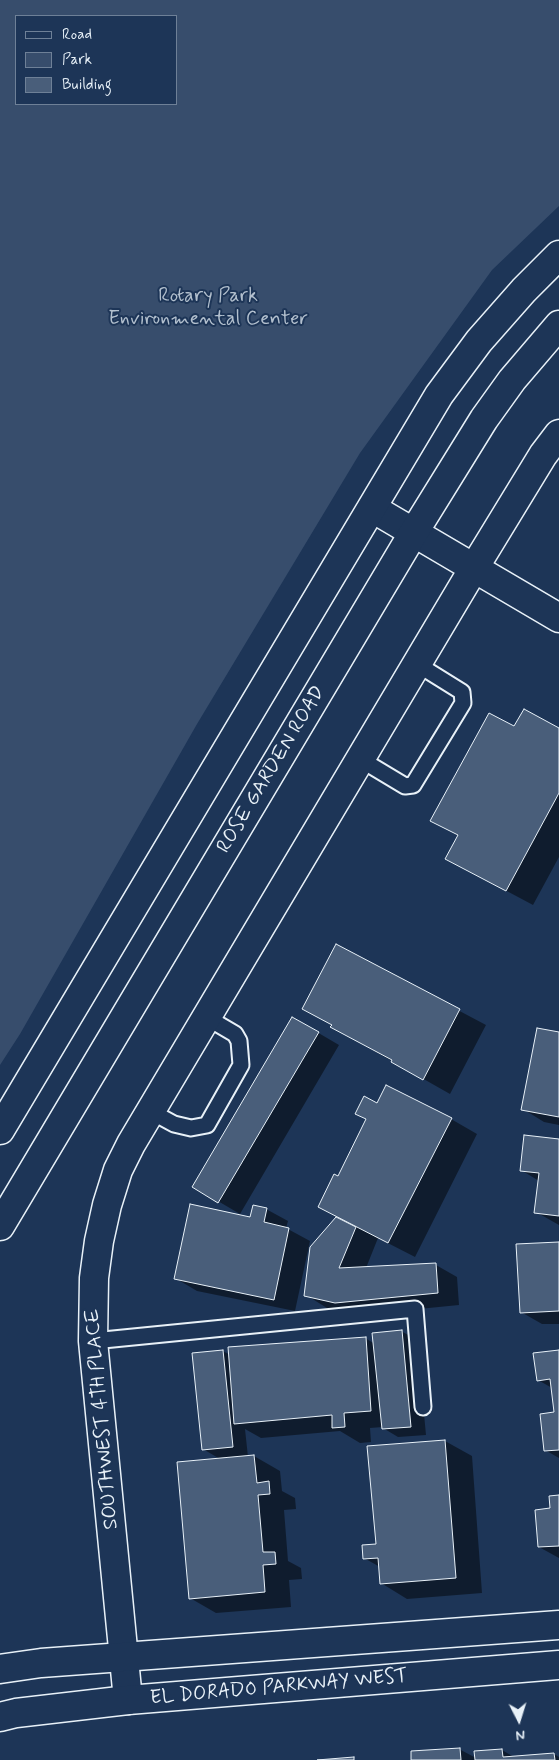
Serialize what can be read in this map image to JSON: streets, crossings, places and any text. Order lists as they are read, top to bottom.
{
  "streets": {
    "street": ["ROSE GARDEN ROAD", "SOUTHWEST 4TH PLACE", "EL DORADO PARKWAY WEST"]
  },
  "crossings": [
    ["SOUTHWEST 4TH PLACE", "EL DORADO PARKWAY WEST"]
  ],
  "parks": ["Rotary Park Environmental Center"],
  "legend": ["Road", "Park", "Building"],
  "north": "bottom"
}
